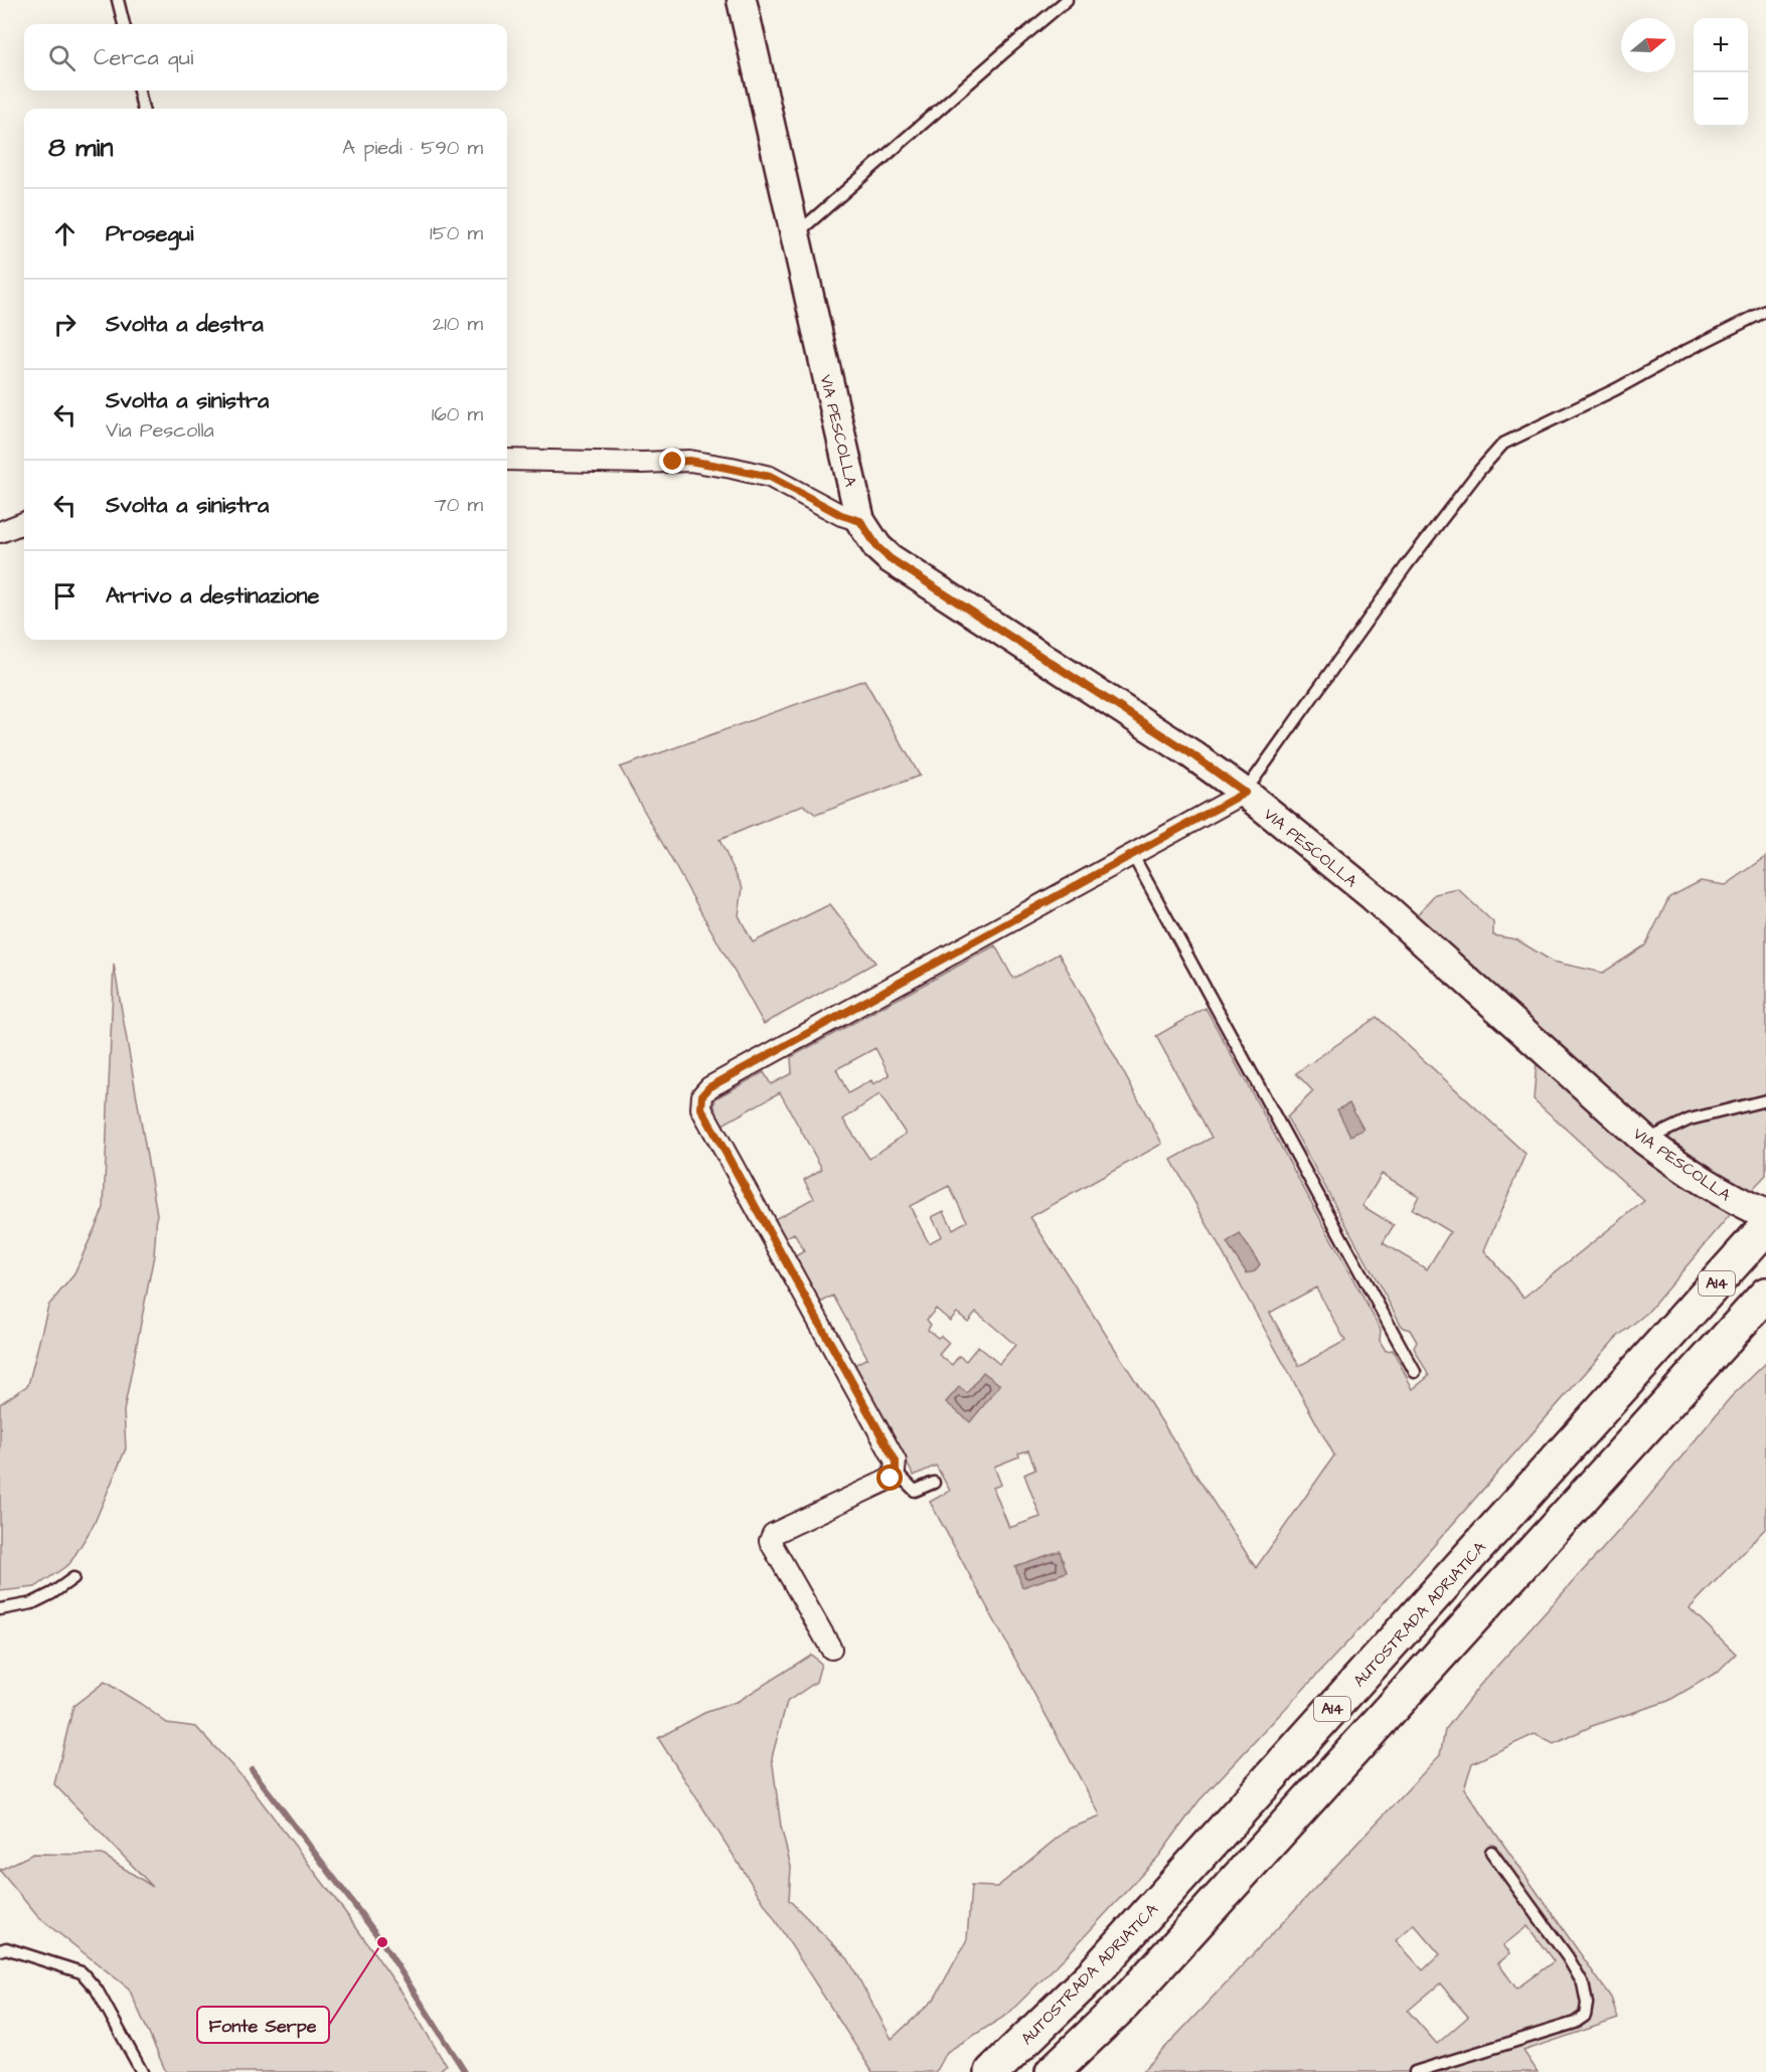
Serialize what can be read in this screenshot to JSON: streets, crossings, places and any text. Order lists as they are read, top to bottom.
{
  "streets": {
    "highway": ["A14", "AUTOSTRADA ADRIATICA"],
    "street": ["VIA PESCOLLA"]
  },
  "places": ["Fonte Serpe"],
  "north": "right",
  "page": {
    "map_buttons": ["+", "−"],
    "search": "Cerca qui",
    "heading": ["8 min", "A piedi · 590 m"],
    "list": [
      ["Prosegui", "150 m"],
      ["Svolta a destra", "210 m"],
      ["Svolta a sinistra", "Via Pescolla", "160 m"],
      ["Svolta a sinistra", "70 m"],
      "Arrivo a destinazione"
    ]
  }
}
